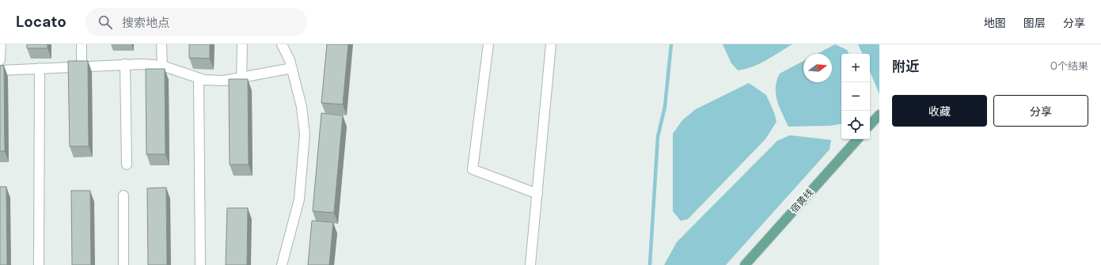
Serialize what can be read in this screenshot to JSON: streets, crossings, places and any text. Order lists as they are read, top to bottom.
{
  "streets": {
    "main road": ["宿黄线"]
  },
  "north": "right",
  "page": {
    "header": "Locato",
    "search": "搜索地点",
    "nav": ["地图", "图层", "分享"],
    "heading": ["附近", "0个结果"],
    "map_buttons": ["+", "−"],
    "buttons": ["收藏", "分享"]
  }
}
